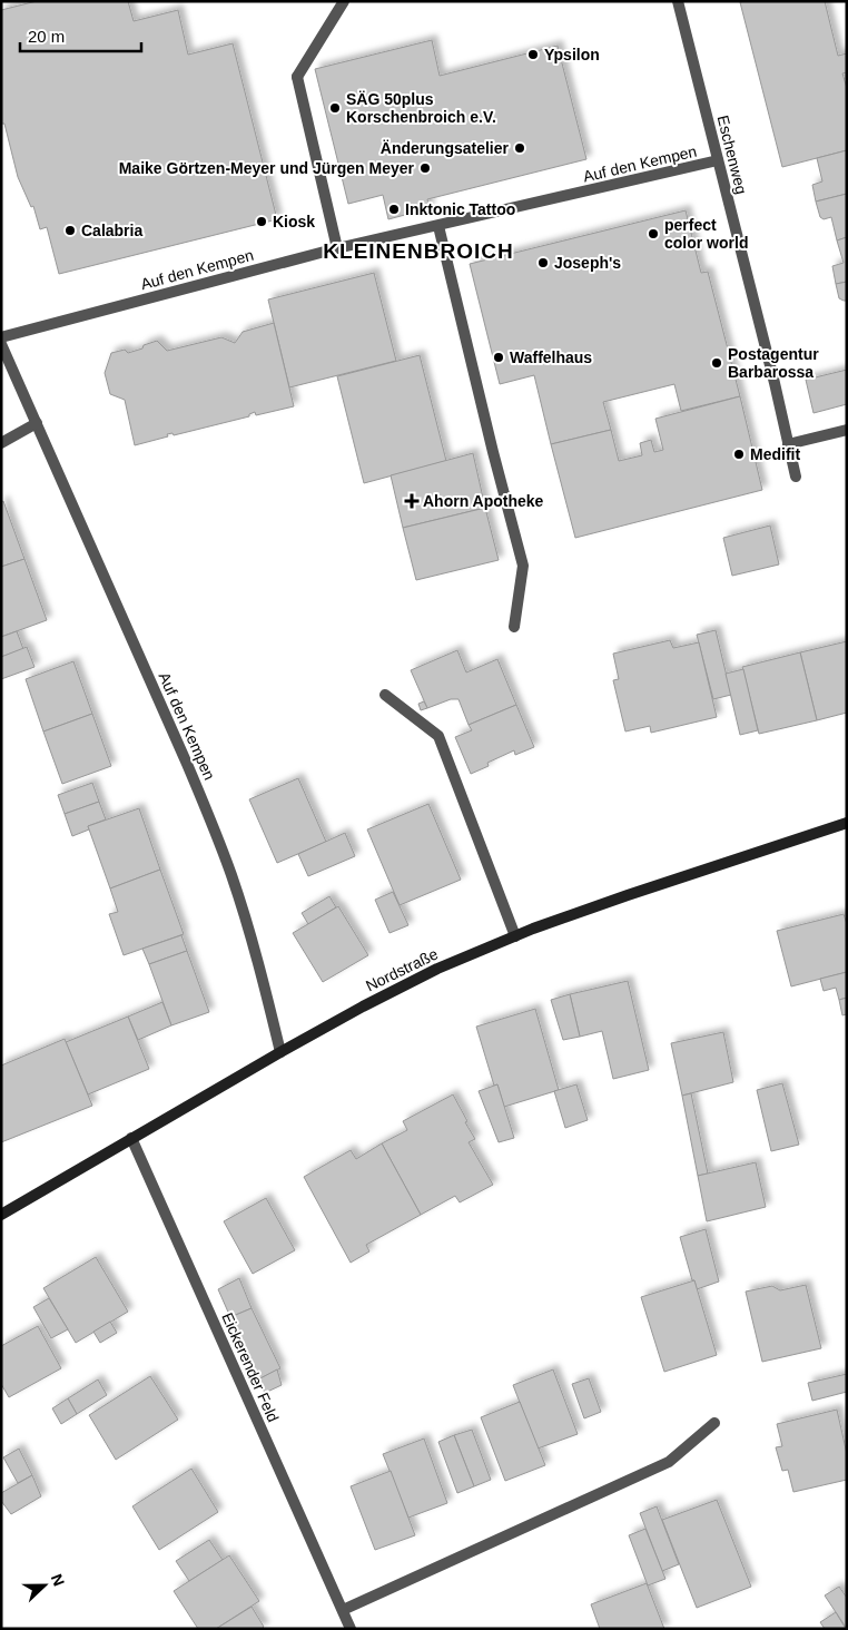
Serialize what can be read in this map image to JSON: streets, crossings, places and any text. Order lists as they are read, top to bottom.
{
  "streets": {
    "street": [
      "Eschenweg",
      "Auf den Kempen",
      "Nordstraße",
      "Eickerender Feld"
    ]
  },
  "crossings": [
    ["Eschenweg", "Auf den Kempen"],
    ["Auf den Kempen", "Nordstraße"],
    ["Nordstraße", "Eickerender Feld"]
  ],
  "districts": ["KLEINENBROICH"],
  "places": {
    "other": [
      "Ypsilon",
      "SÄG 50plus Korschenbroich e.V.",
      "Änderungsatelier",
      "Maike Görtzen-Meyer und Jürgen Meyer",
      "Inktonic Tattoo",
      "Kiosk",
      "Calabria",
      "perfect color world",
      "Joseph's",
      "Waffelhaus",
      "Postagentur Barbarossa",
      "Medifit"
    ],
    "health": ["Ahorn Apotheke"]
  },
  "scale_bar": "20 m",
  "north": "right"
}
